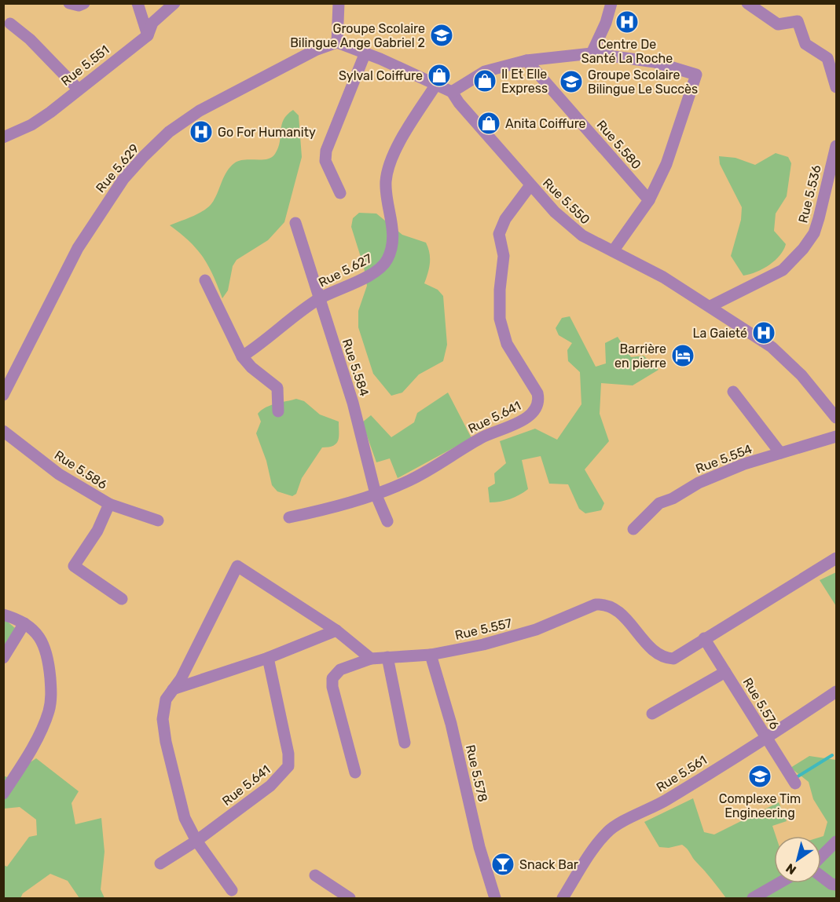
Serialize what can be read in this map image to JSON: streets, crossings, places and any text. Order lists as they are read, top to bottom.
{
  "streets": {
    "street": [
      "Rue 5.551",
      "Rue 5.580",
      "Rue 5.629",
      "Rue 5.536",
      "Rue 5.550",
      "Rue 5.627",
      "Rue 5.584",
      "Rue 5.641",
      "Rue 5.554",
      "Rue 5.586",
      "Rue 5.557",
      "Rue 5.576",
      "Rue 5.578",
      "Rue 5.561"
    ]
  },
  "crossings": [
    ["Rue 5.536", "Rue 5.550"],
    ["Rue 5.550", "Rue 5.641"],
    ["Rue 5.627", "Rue 5.584"],
    ["Rue 5.584", "Rue 5.641"],
    ["Rue 5.557", "Rue 5.576"],
    ["Rue 5.557", "Rue 5.578"],
    ["Rue 5.576", "Rue 5.561"]
  ],
  "places": {
    "hospital": ["Centre De Santé La Roche", "Go For Humanity", "La Gaieté"],
    "school or university": ["Groupe Scolaire Bilingue Ange Gabriel 2", "Groupe Scolaire Bilingue Le Succès", "Complexe Tim Engineering"],
    "shop": ["Sylval Coiffure", "Il Et Elle Express", "Anita Coiffure"],
    "hotel": ["Barrière en pierre"],
    "bar": ["Snack Bar"]
  },
  "north": "bottom left"
}
